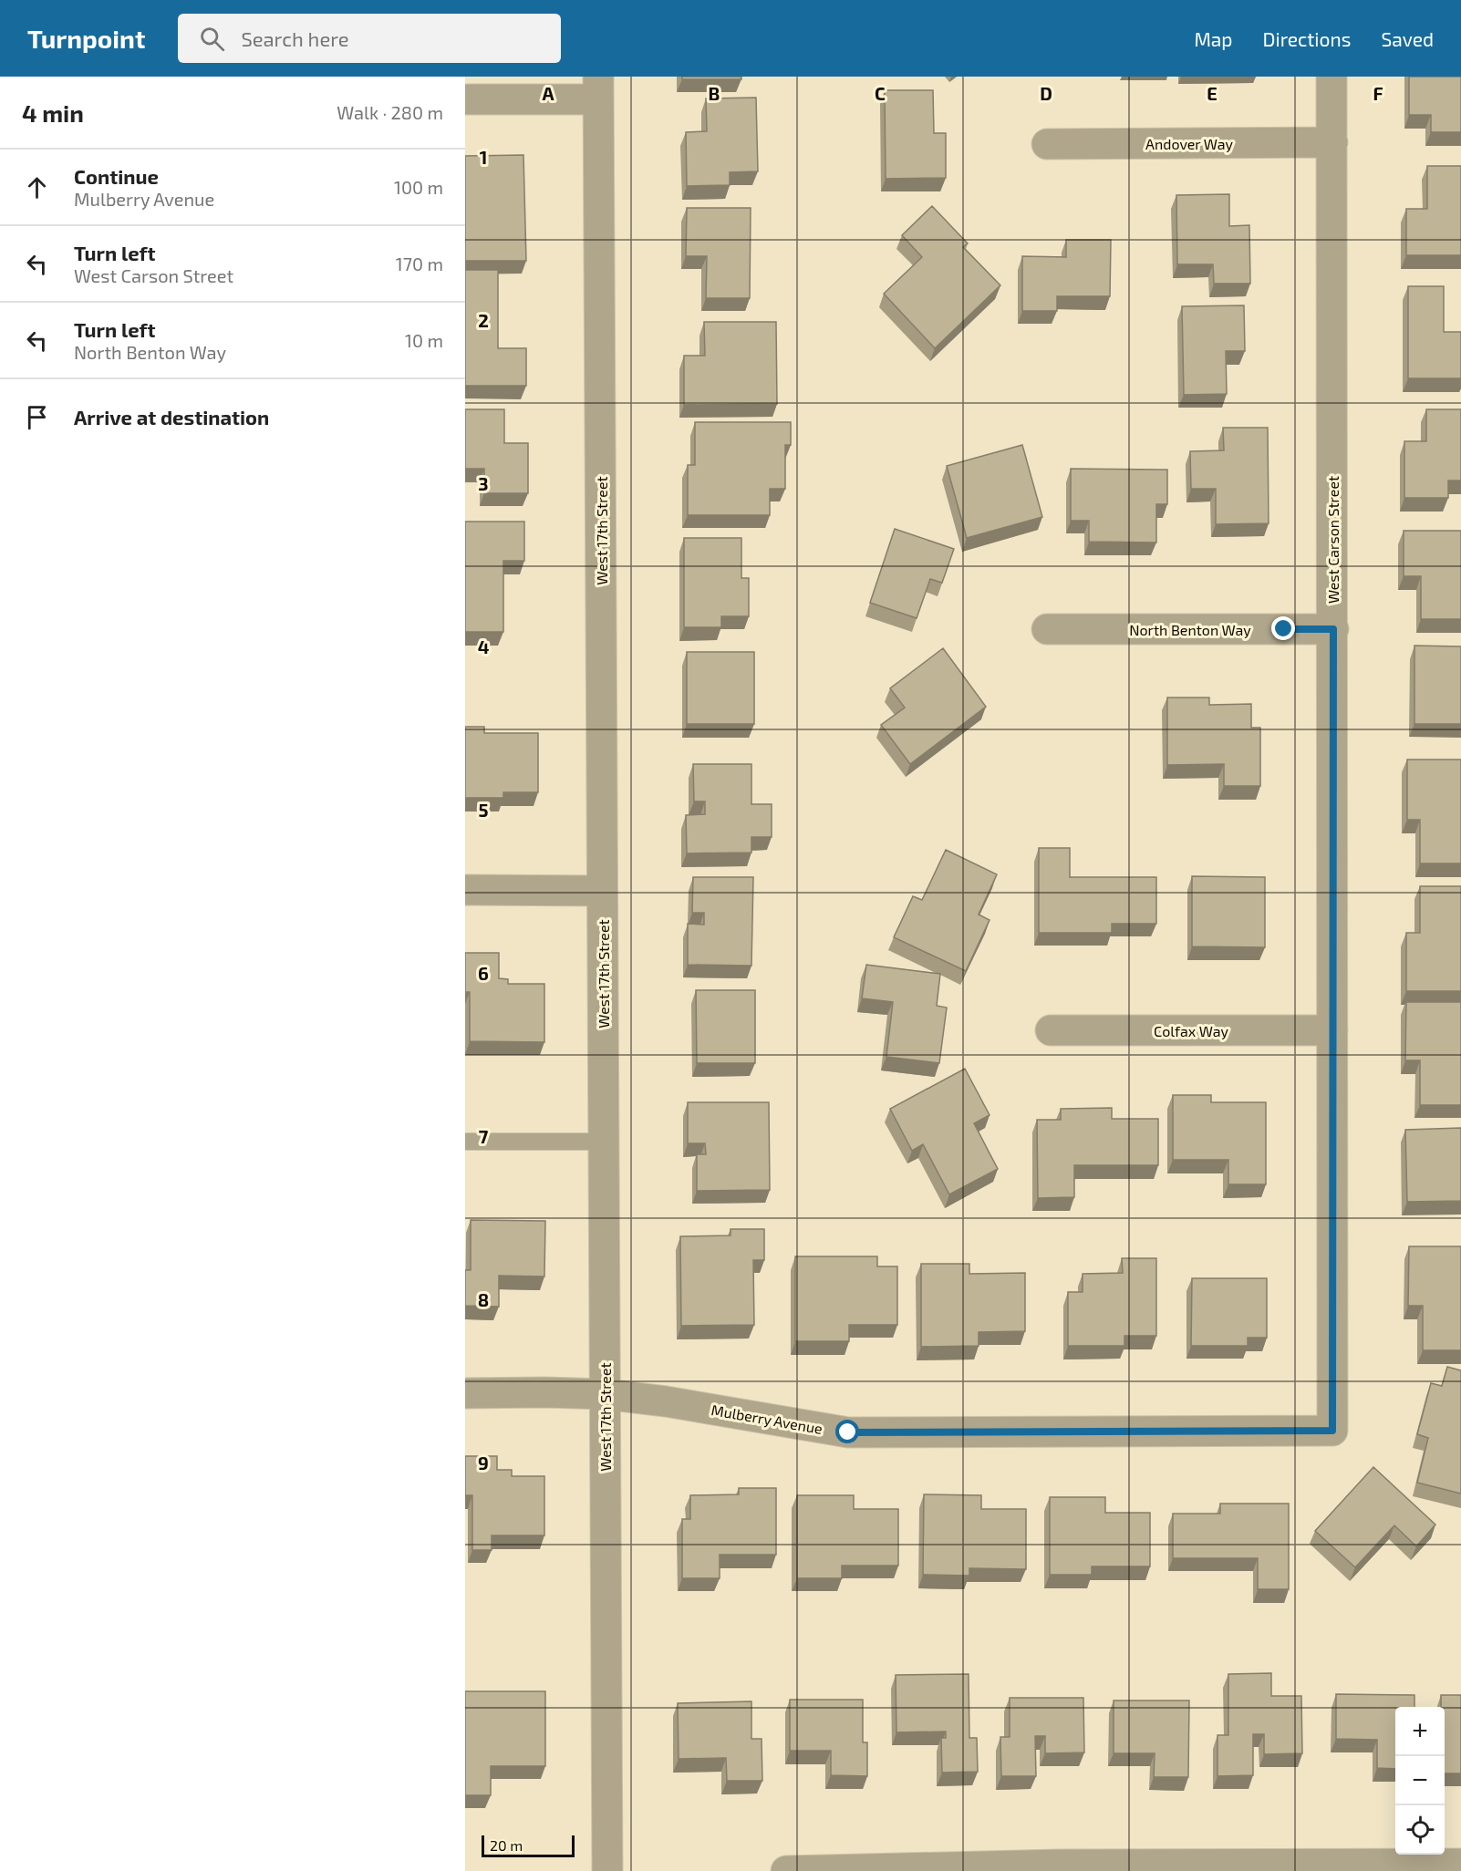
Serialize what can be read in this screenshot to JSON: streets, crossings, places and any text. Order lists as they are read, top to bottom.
{
  "streets": {
    "street": [
      "Andover Way",
      "West 17th Street",
      "West Carson Street",
      "North Benton Way",
      "Colfax Way",
      "Mulberry Avenue"
    ]
  },
  "crossings": [
    ["Andover Way", "West Carson Street"],
    ["West 17th Street", "Mulberry Avenue"],
    ["West Carson Street", "North Benton Way"],
    ["West Carson Street", "Colfax Way"],
    ["West Carson Street", "Mulberry Avenue"]
  ],
  "scale_bar": "20 m",
  "page": {
    "header": "Turnpoint",
    "search": "Search here",
    "nav": ["Map", "Directions", "Saved"],
    "heading": ["4 min", "Walk · 280 m"],
    "list": [
      ["Continue", "Mulberry Avenue", "100 m"],
      ["Turn left", "West Carson Street", "170 m"],
      ["Turn left", "North Benton Way", "10 m"],
      "Arrive at destination"
    ],
    "map_buttons": ["+", "−"],
    "scale": "20 m"
  },
  "grid": {
    "columns": [
      "A",
      "B",
      "C",
      "D",
      "E",
      "F"
    ],
    "rows": [
      "1",
      "2",
      "3",
      "4",
      "5",
      "6",
      "7",
      "8",
      "9"
    ]
  }
}
